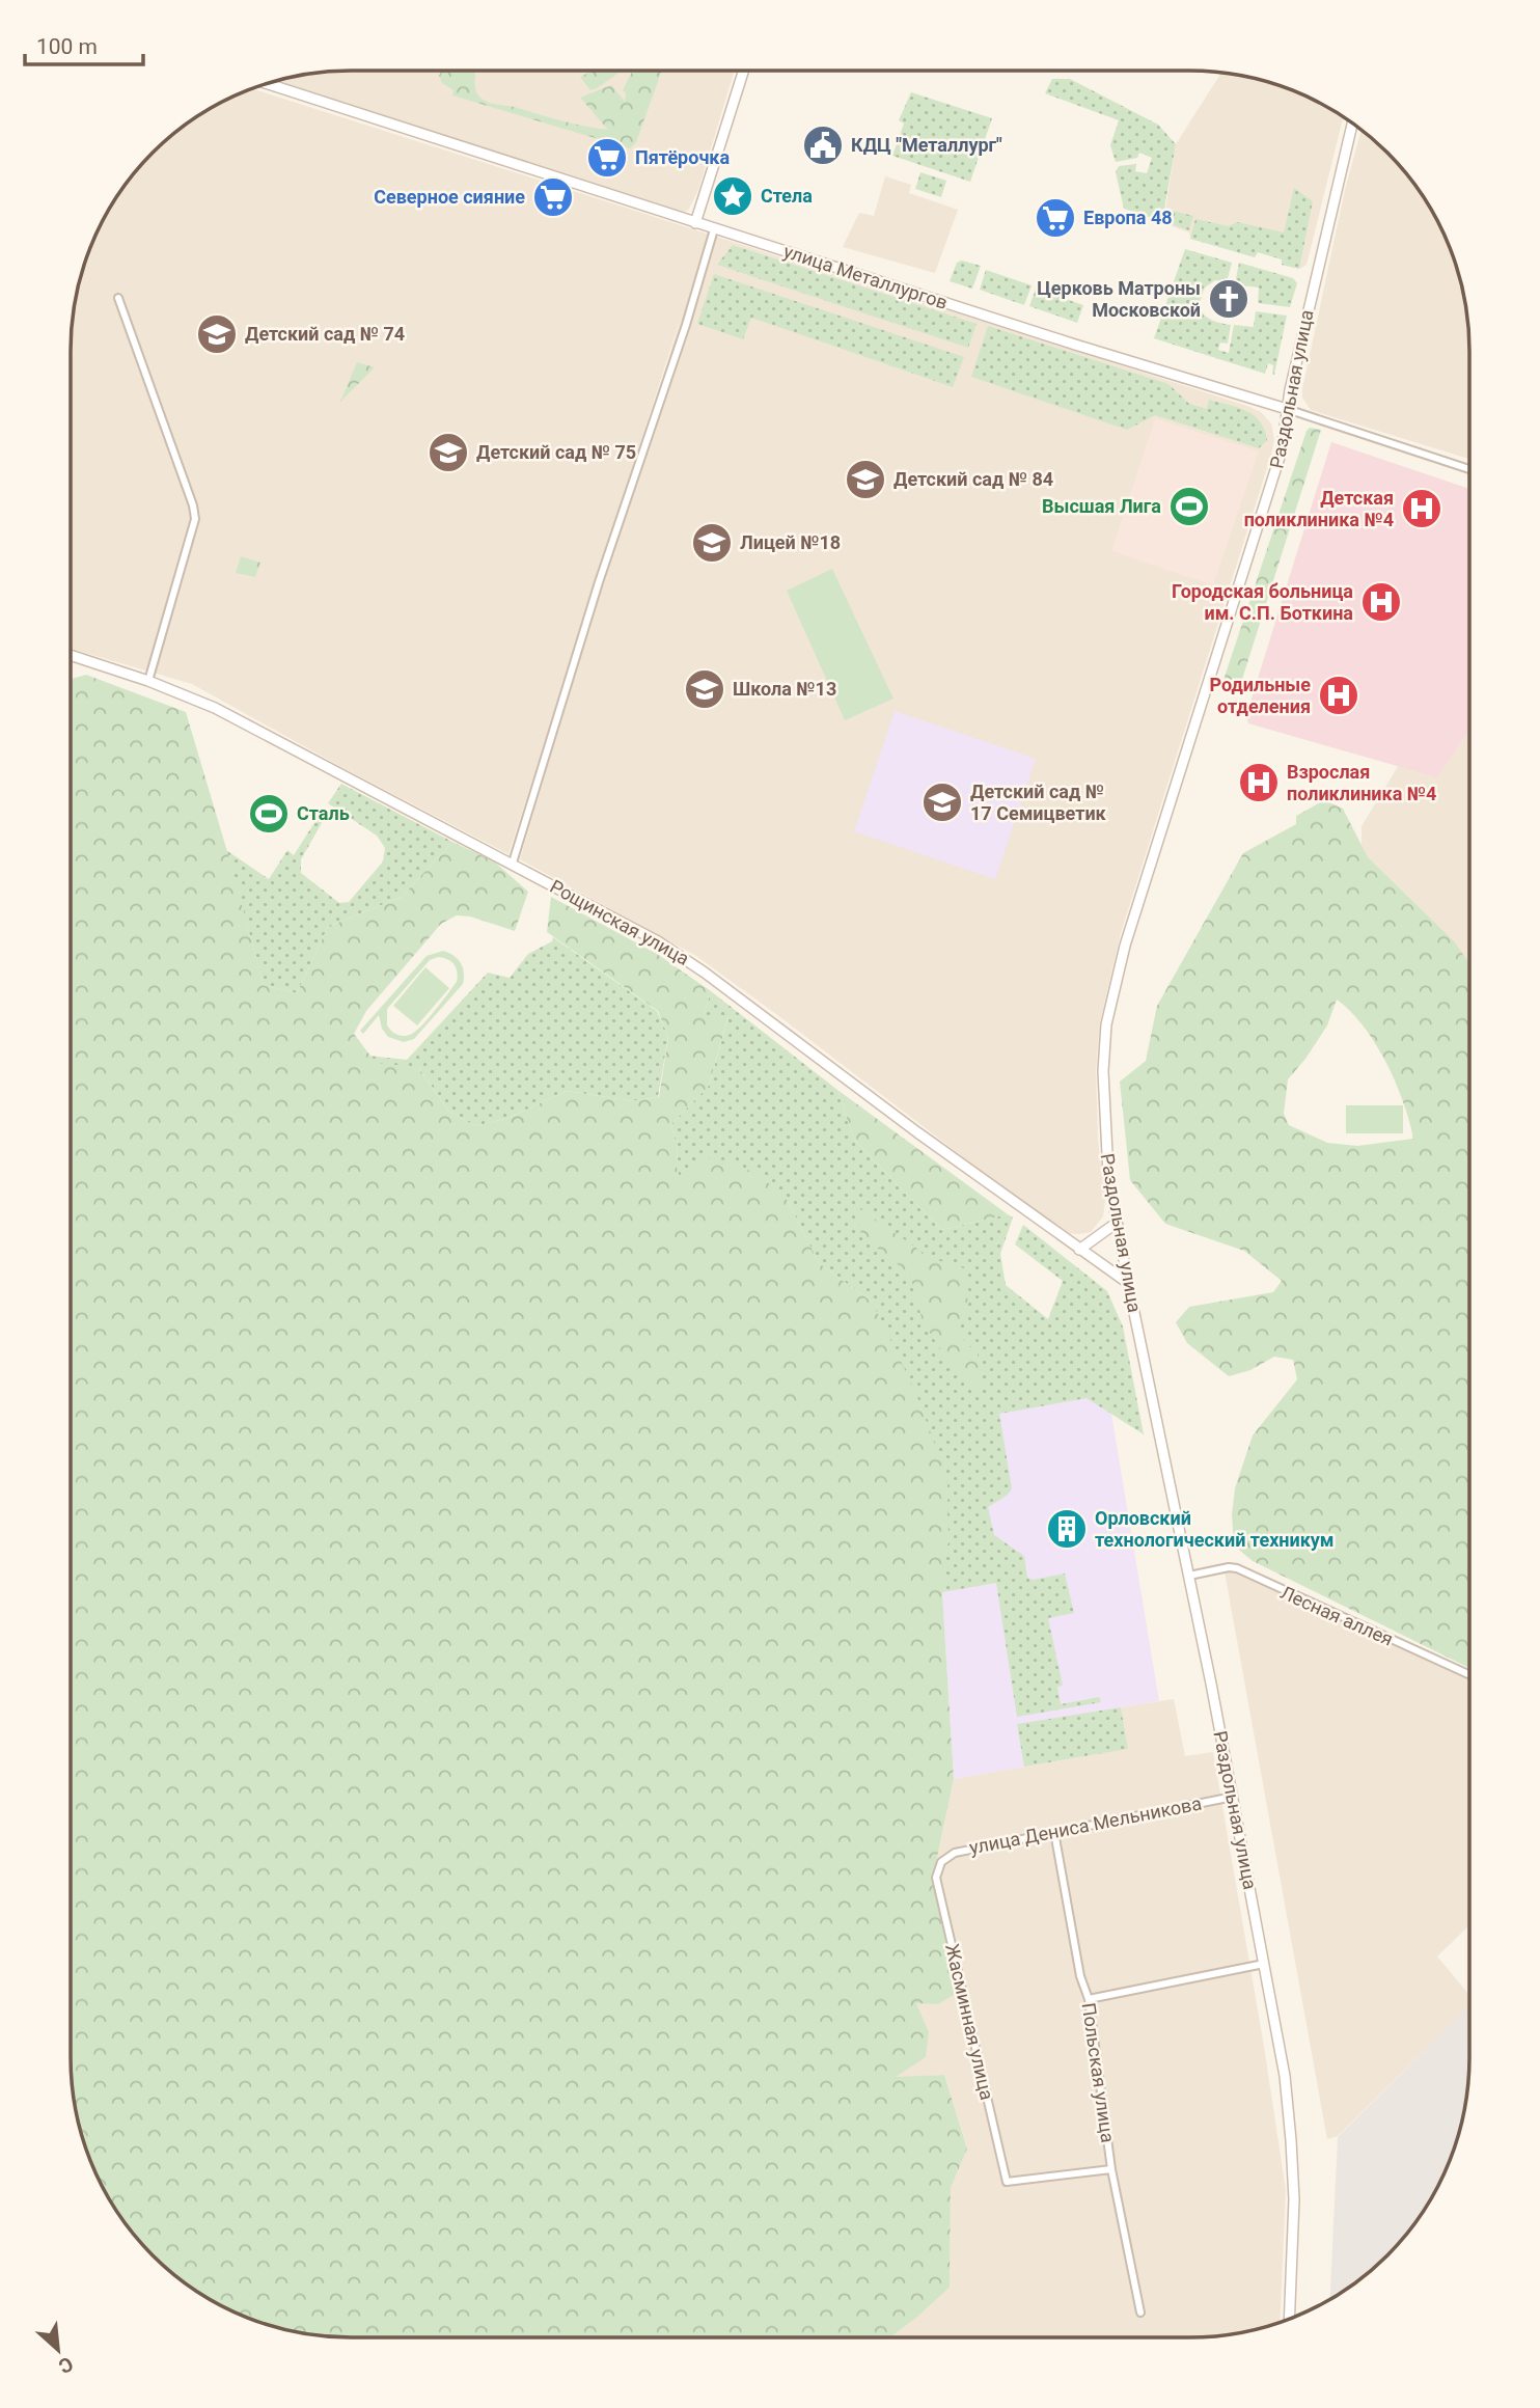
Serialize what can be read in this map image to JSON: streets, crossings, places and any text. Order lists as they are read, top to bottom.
{
  "streets": {
    "main road": ["улица Металлургов", "Раздольная улица", "Рощинская улица"],
    "street": [
      "Лесная аллея",
      "улица Дениса Мельникова",
      "Жасминная улица",
      "Польская улица"
    ]
  },
  "crossings": [
    ["улица Металлургов", "Раздольная улица"],
    ["Раздольная улица", "Рощинская улица"],
    ["Раздольная улица", "Лесная аллея"],
    ["Раздольная улица", "улица Дениса Мельникова"],
    ["улица Дениса Мельникова", "Жасминная улица"],
    ["улица Дениса Мельникова", "Польская улица"],
    ["Жасминная улица", "Польская улица"]
  ],
  "places": {
    "public building": ["КДЦ \"Металлург\""],
    "supermarket": ["Пятёрочка", "Северное сияние", "Европа 48"],
    "place": ["Стела"],
    "church": ["Церковь Матроны Московской"],
    "school or university": [
      "Детский сад № 74",
      "Детский сад № 75",
      "Детский сад № 84",
      "Лицей №18",
      "Школа №13",
      "Детский сад № 17 Семицветик"
    ],
    "sports": ["Высшая Лига", "Сталь"],
    "hospital": [
      "Детская поликлиника №4",
      "Городская больница им. С.П. Боткина",
      "Родильные отделения",
      "Взрослая поликлиника №4"
    ],
    "building": ["Орловский технологический техникум"]
  },
  "scale_bar": "100 m",
  "north": "bottom right"
}
